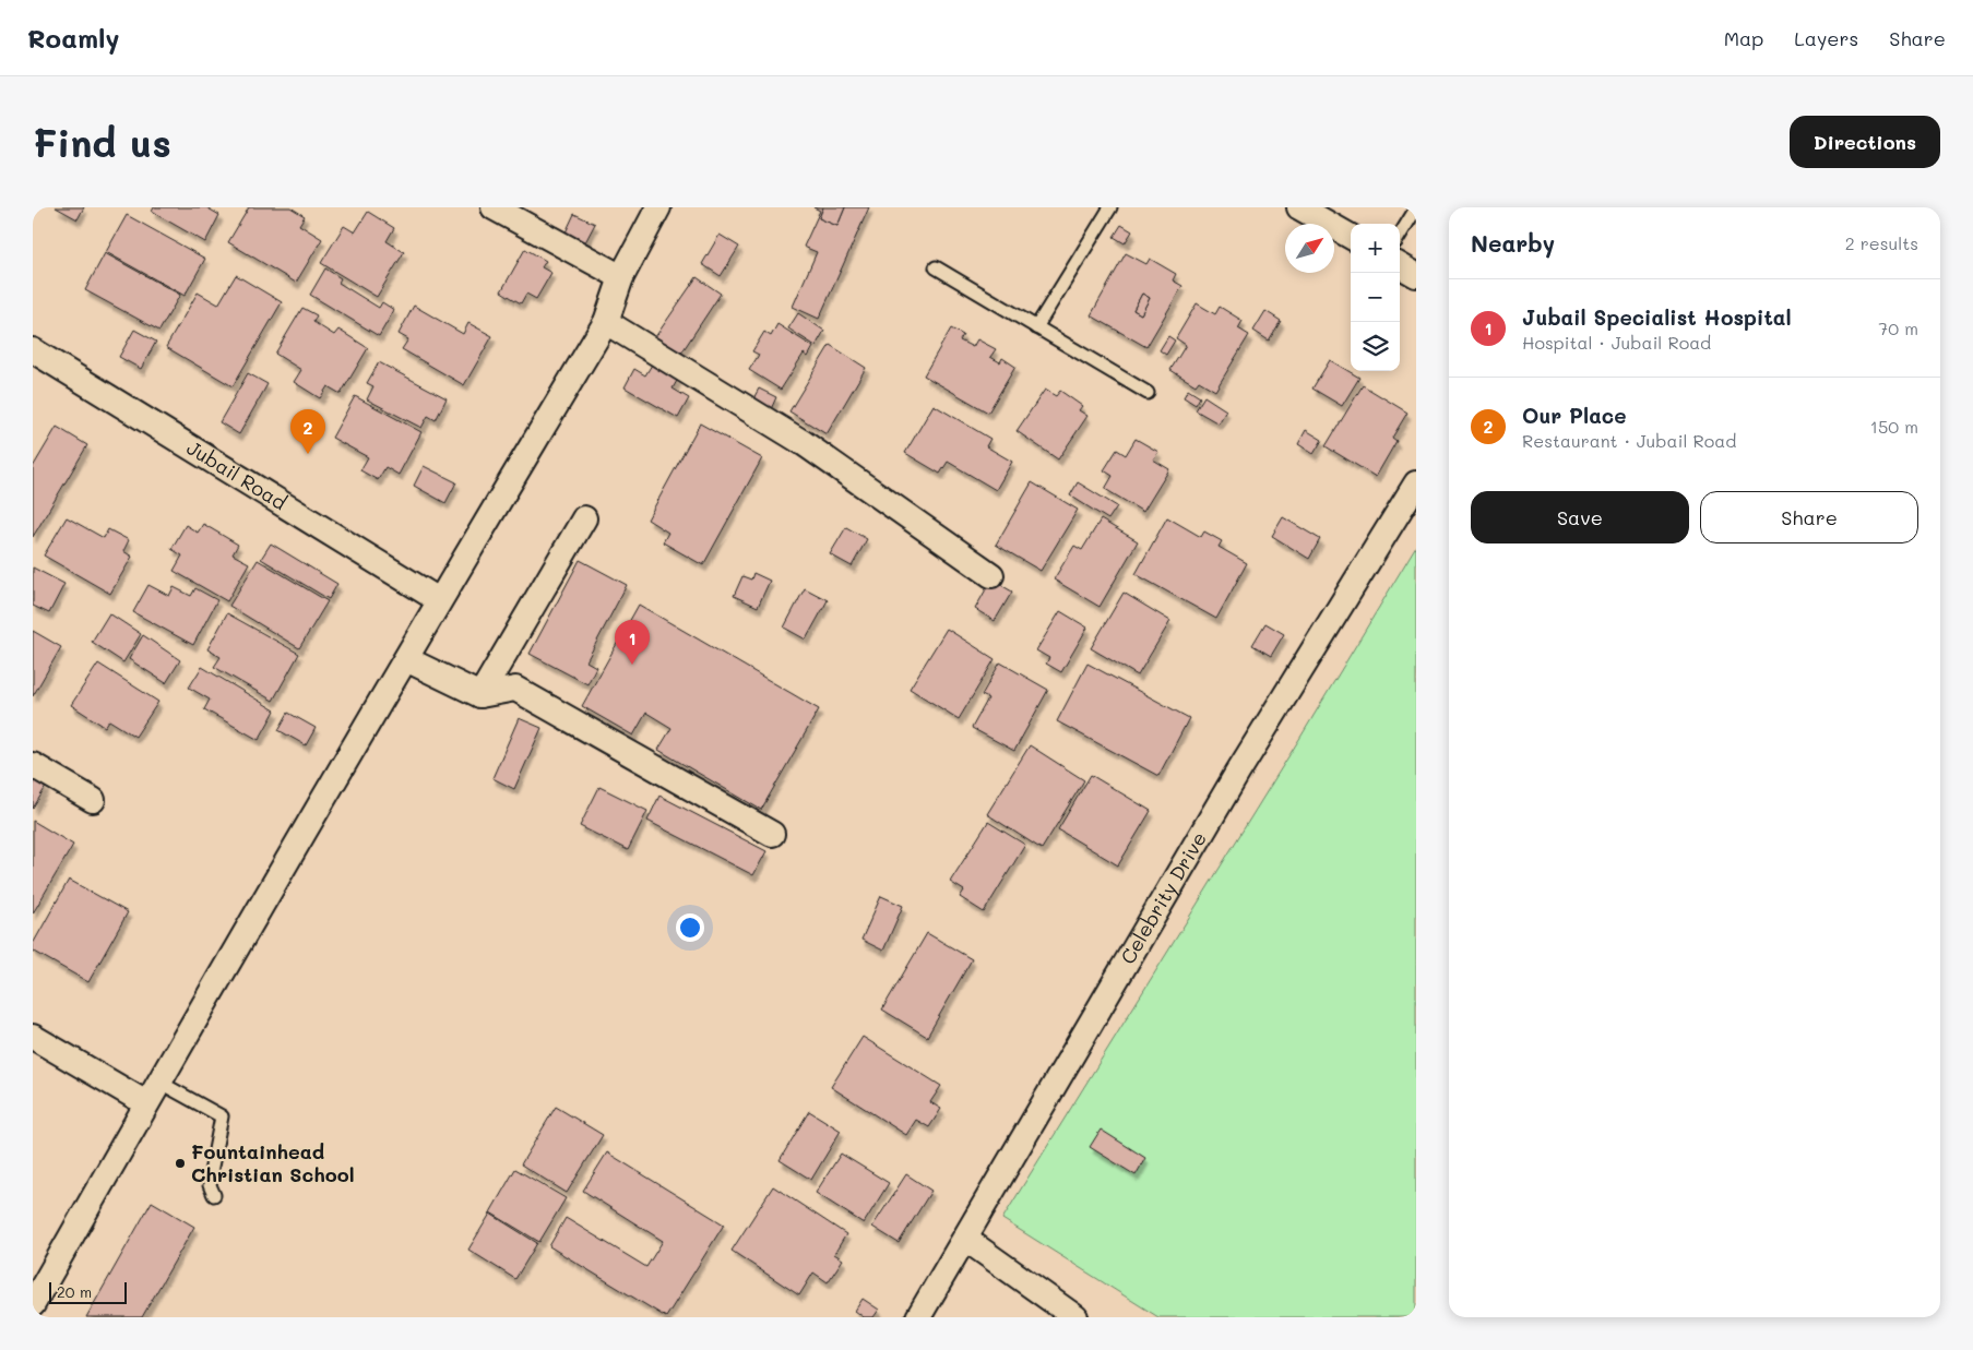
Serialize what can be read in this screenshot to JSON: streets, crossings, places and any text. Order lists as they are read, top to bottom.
{
  "streets": {
    "street": ["Jubail Road", "Celebrity Drive"]
  },
  "places": ["Fountainhead Christian School"],
  "scale_bar": "20 m",
  "north": "top right",
  "page": {
    "header": "Roamly",
    "nav": ["Map", "Layers", "Share"],
    "buttons": [
      "Directions",
      ["Save", "Share"]
    ],
    "title": "Find us",
    "heading": ["Nearby", "2 results"],
    "map_buttons": ["+", "−"],
    "list": [
      {
        "mark": "1",
        "name": "Jubail Specialist Hospital",
        "note": "Hospital · Jubail Road",
        "value": "70 m"
      },
      {
        "mark": "2",
        "name": "Our Place",
        "note": "Restaurant · Jubail Road",
        "value": "150 m"
      }
    ],
    "pins": ["2", "1"],
    "scale": "20 m"
  }
}
